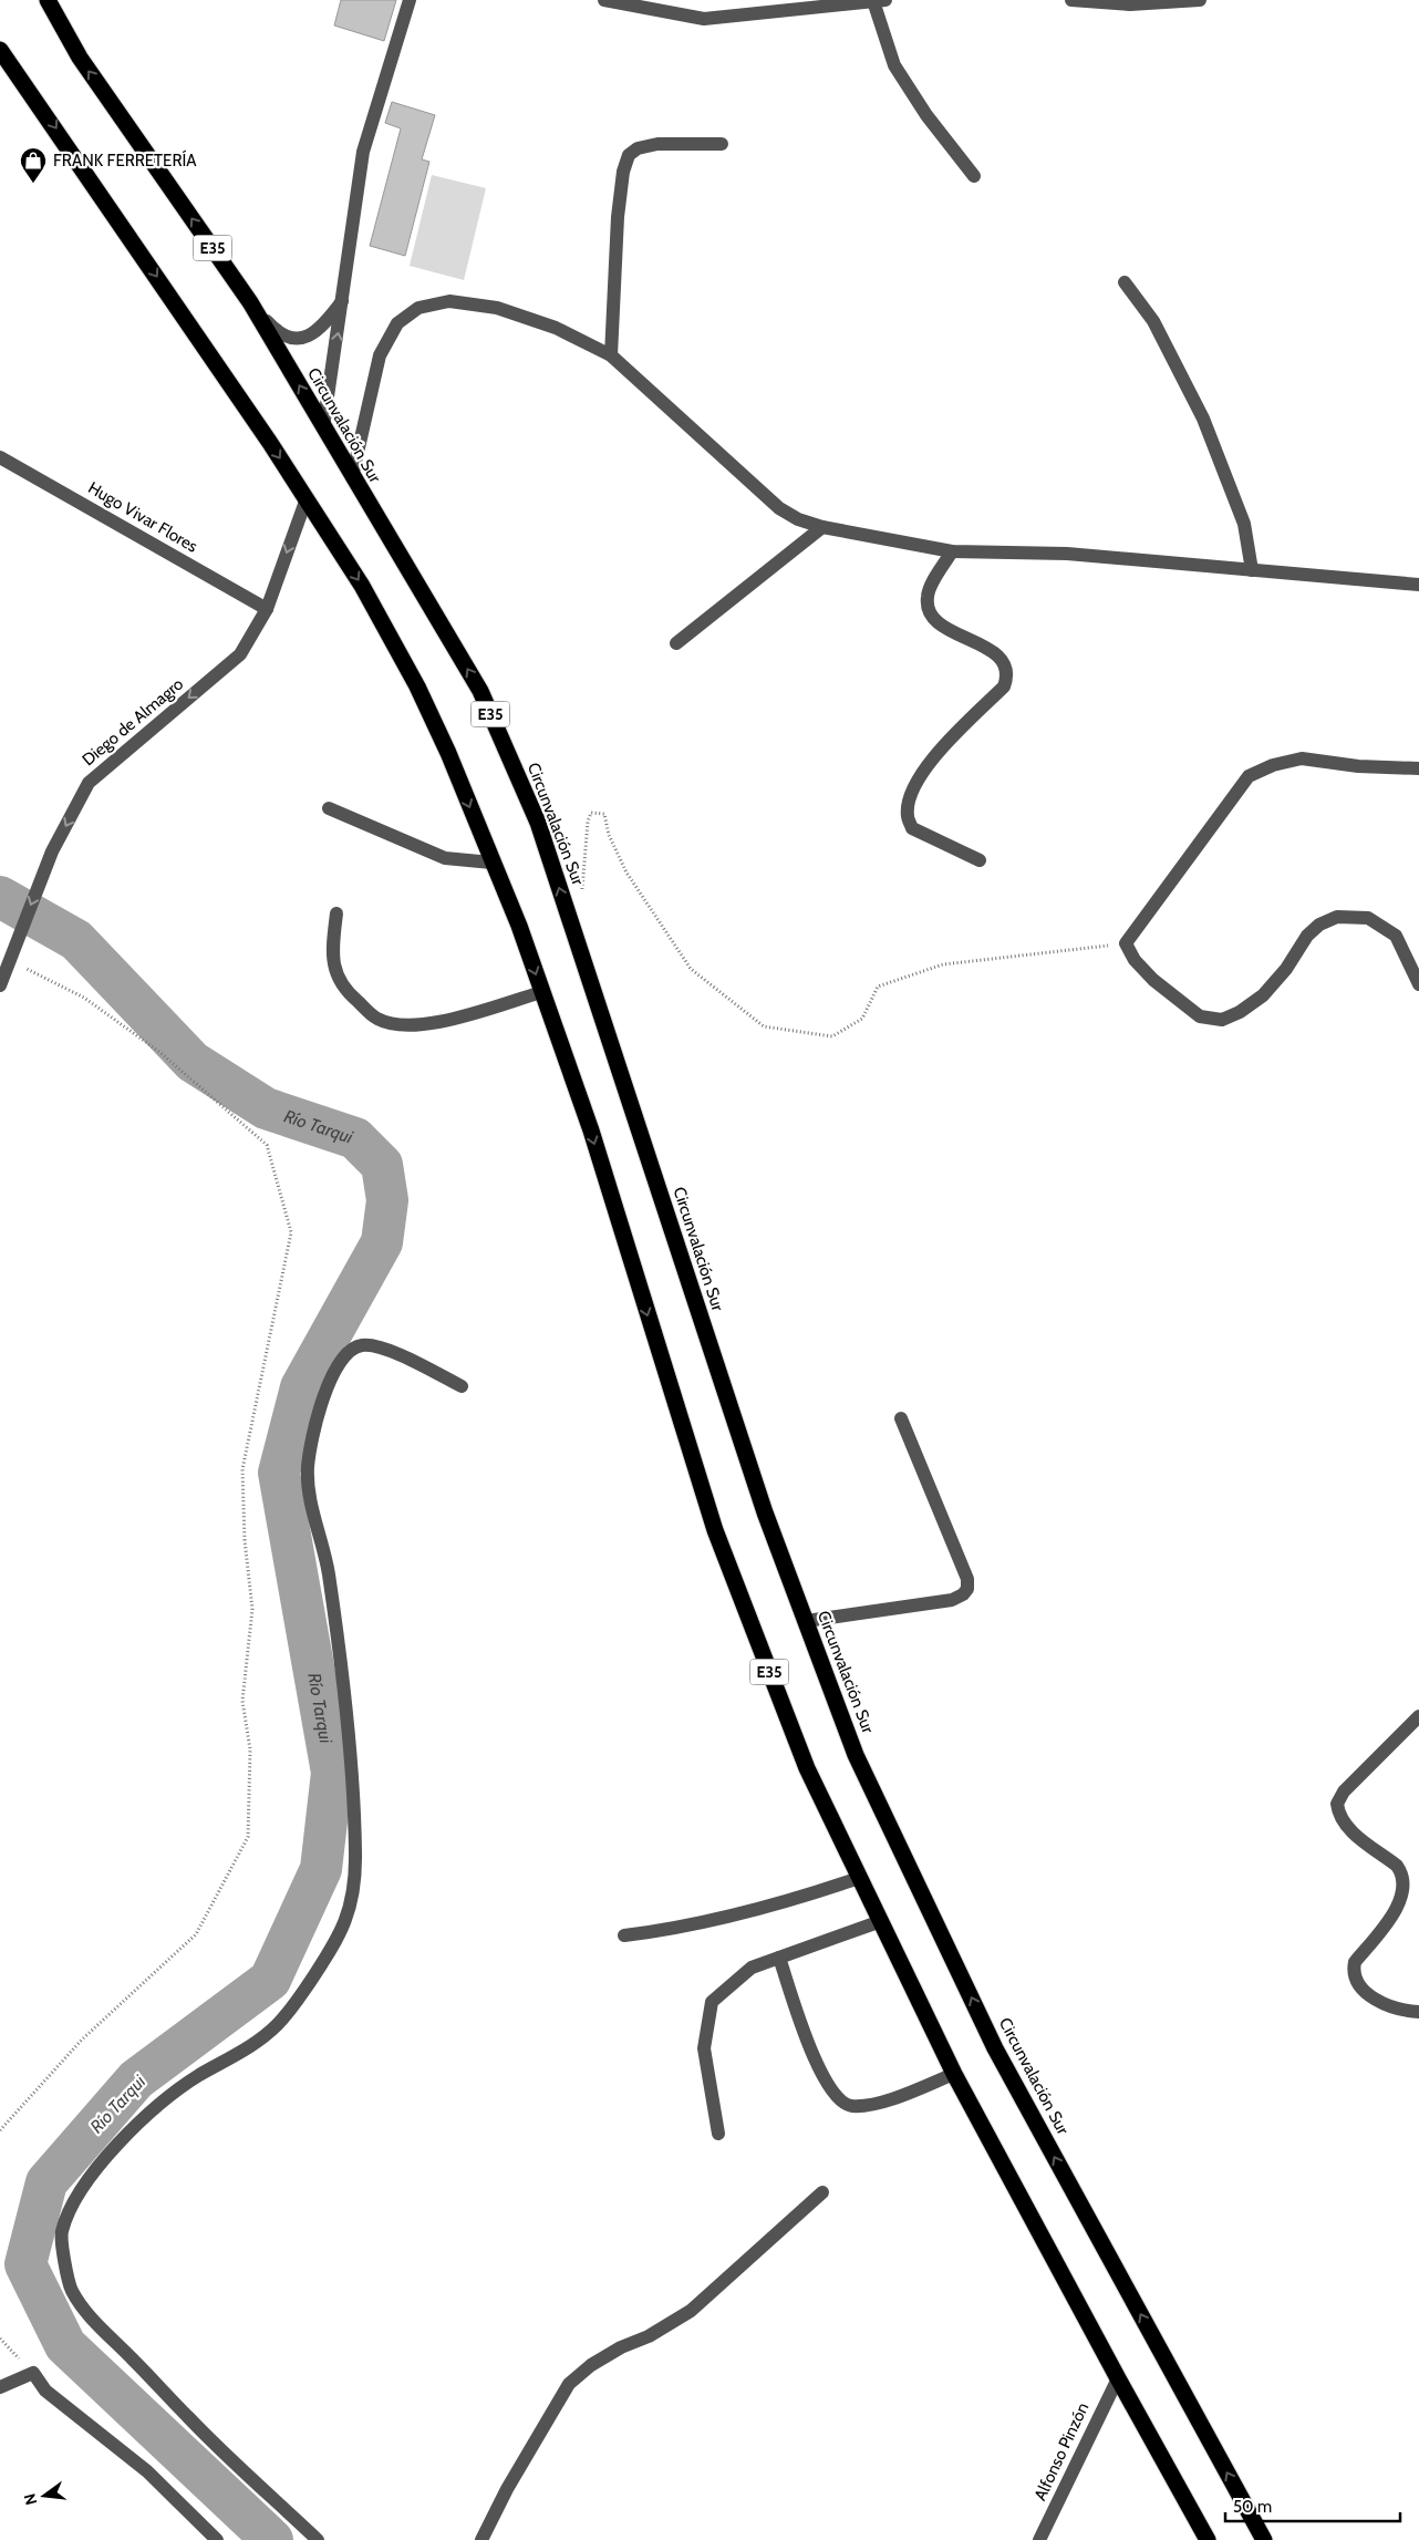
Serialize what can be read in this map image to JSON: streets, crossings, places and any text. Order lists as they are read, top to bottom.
{
  "streets": {
    "highway": ["E35", "Circunvalación Sur"],
    "street": ["Hugo Vivar Flores", "Diego de Almagro", "Alfonso Pinzón"]
  },
  "crossings": [
    ["E35", "Diego de Almagro"],
    ["E35", "Alfonso Pinzón"],
    ["Hugo Vivar Flores", "Diego de Almagro"]
  ],
  "one_way": ["Diego de Almagro"],
  "water": ["Río Tarqui"],
  "places": {
    "shop": ["FRANK FERRETERÍA"]
  },
  "scale_bar": "50 m",
  "north": "left"
}
